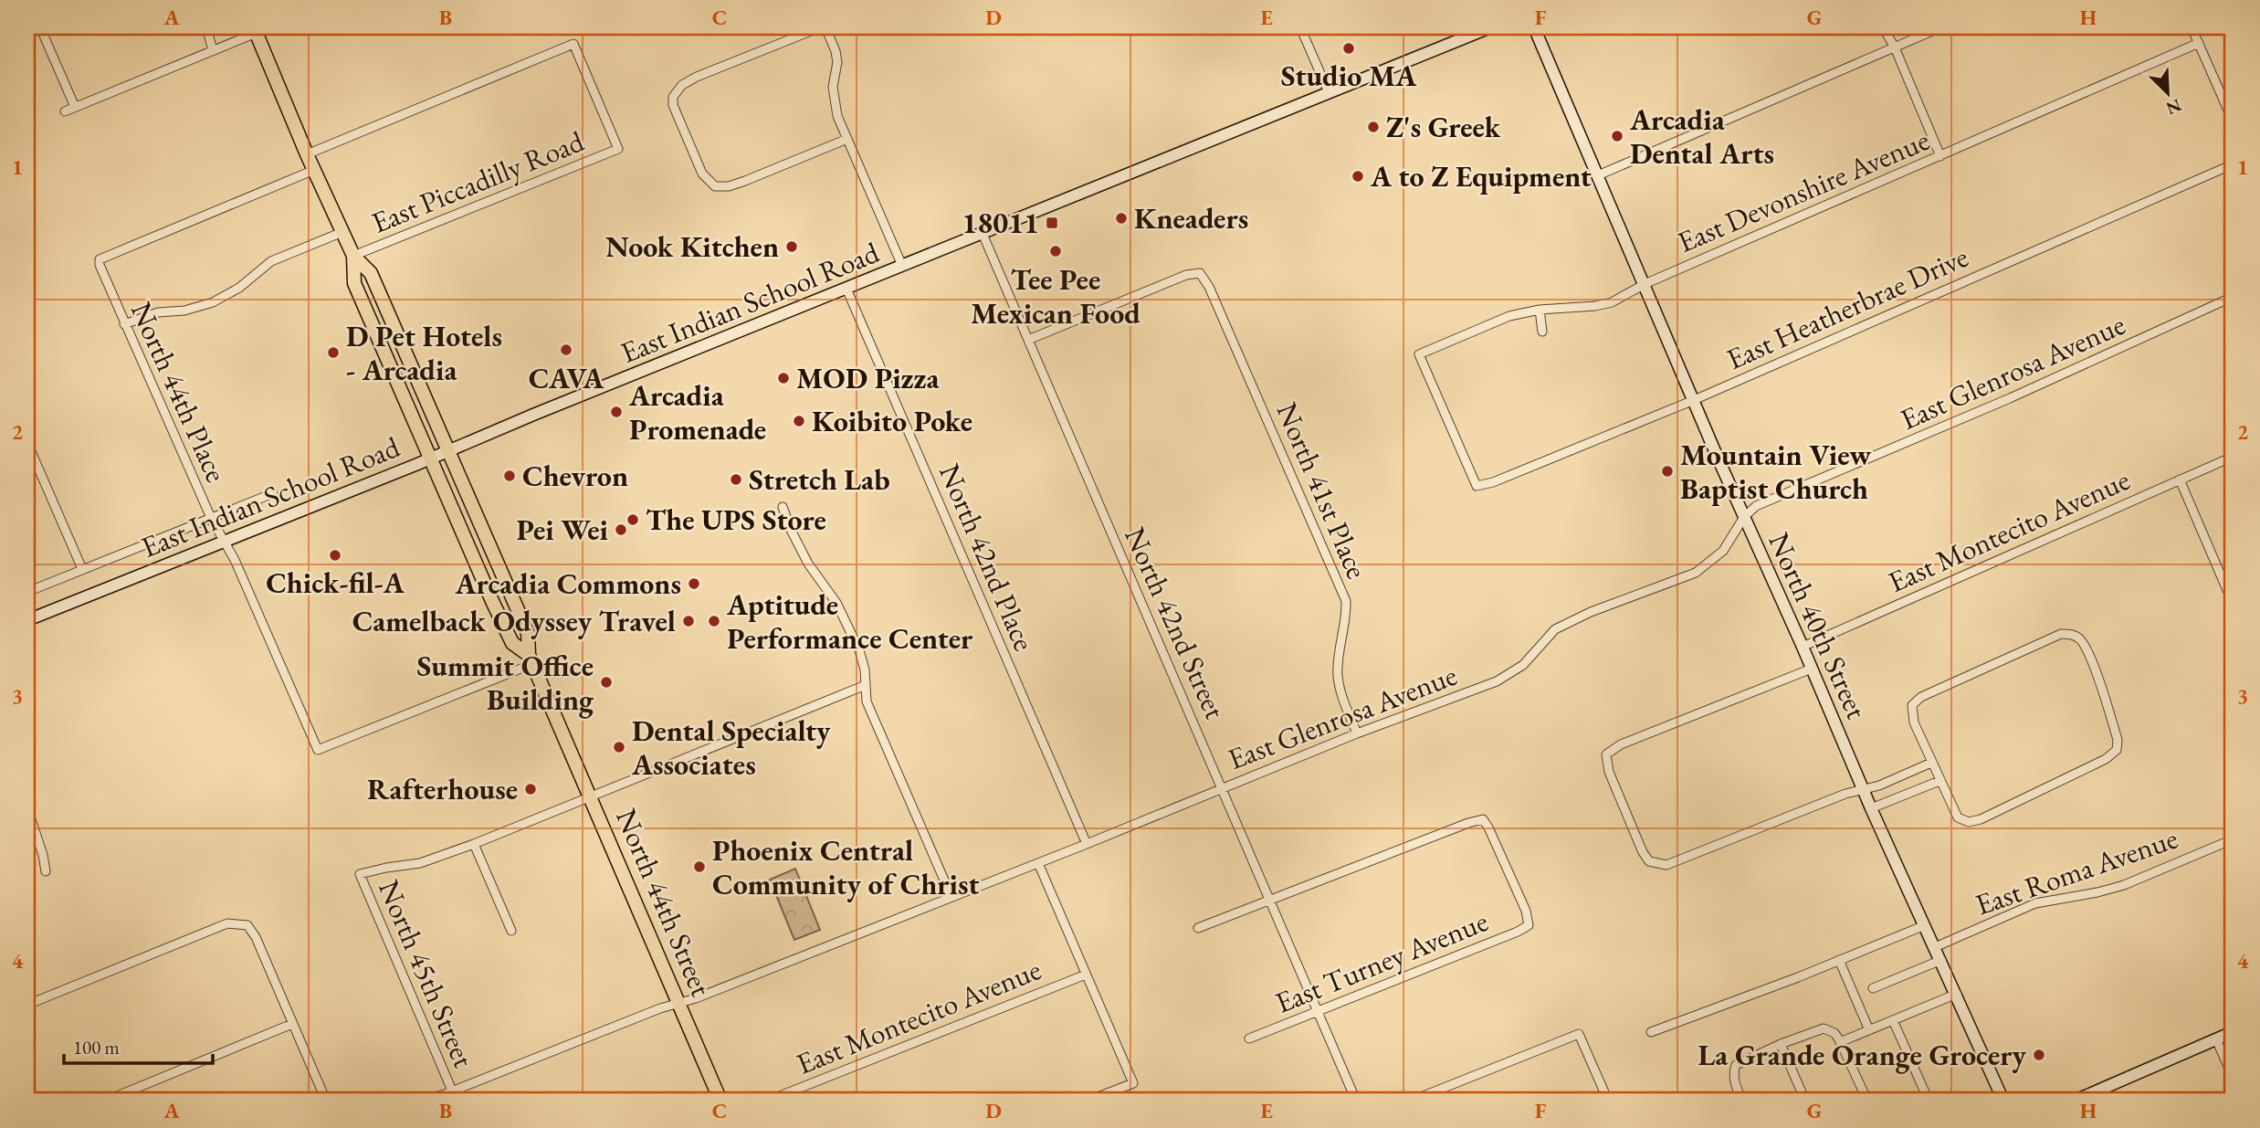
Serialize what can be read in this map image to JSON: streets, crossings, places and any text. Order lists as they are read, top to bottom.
{
  "streets": {
    "main road": ["East Indian School Road", "North 40th Street", "North 44th Street"],
    "street": [
      "East Piccadilly Road",
      "East Devonshire Avenue",
      "East Heatherbrae Drive",
      "East Glenrosa Avenue",
      "North 44th Place",
      "North 41st Place",
      "East Montecito Avenue",
      "North 42nd Place",
      "North 42nd Street",
      "East Roma Avenue",
      "East Turney Avenue",
      "North 45th Street"
    ]
  },
  "crossings": [
    ["East Piccadilly Road", "North 44th Place"],
    ["East Piccadilly Road", "North 44th Street"],
    ["East Devonshire Avenue", "East Heatherbrae Drive"],
    ["East Devonshire Avenue", "North 40th Street"],
    ["East Indian School Road", "North 44th Place"],
    ["East Indian School Road", "North 42nd Place"],
    ["East Indian School Road", "North 42nd Street"],
    ["East Indian School Road", "North 44th Street"],
    ["East Heatherbrae Drive", "North 40th Street"],
    ["East Glenrosa Avenue", "North 41st Place"],
    ["East Glenrosa Avenue", "North 42nd Place"],
    ["East Glenrosa Avenue", "North 42nd Street"],
    ["East Glenrosa Avenue", "North 40th Street"],
    ["East Glenrosa Avenue", "North 44th Street"],
    ["East Glenrosa Avenue", "North 45th Street"],
    ["North 44th Place", "North 44th Street"],
    ["North 41st Place", "North 42nd Street"],
    ["East Montecito Avenue", "North 40th Street"],
    ["North 42nd Street", "East Turney Avenue"],
    ["North 40th Street", "East Roma Avenue"]
  ],
  "places": {
    "other": [
      "Studio MA",
      "Z's Greek",
      "Arcadia Dental Arts",
      "A to Z Equipment",
      "Kneaders",
      "Nook Kitchen",
      "Tee Pee Mexican Food",
      "CAVA",
      "D Pet Hotels - Arcadia",
      "MOD Pizza",
      "Arcadia Promenade",
      "Koibito Poke",
      "Mountain View Baptist Church",
      "Chevron",
      "Stretch Lab",
      "The UPS Store",
      "Pei Wei",
      "Chick-fil-A",
      "Arcadia Commons",
      "Camelback Odyssey Travel",
      "Aptitude Performance Center",
      "Summit Office Building",
      "Dental Specialty Associates",
      "Rafterhouse",
      "Phoenix Central Community of Christ",
      "La Grande Orange Grocery"
    ],
    "transit": ["18011"]
  },
  "scale_bar": "100 m",
  "north": "bottom right",
  "grid": {
    "columns": [
      "A",
      "B",
      "C",
      "D",
      "E",
      "F",
      "G",
      "H"
    ],
    "rows": [
      "1",
      "2",
      "3",
      "4"
    ]
  }
}
